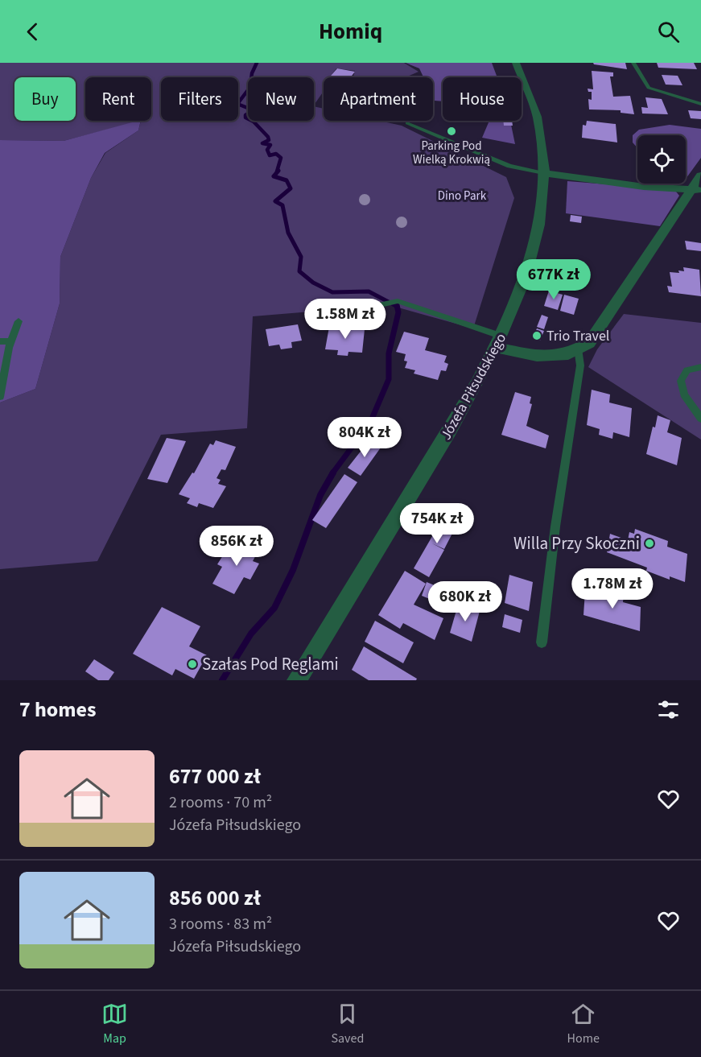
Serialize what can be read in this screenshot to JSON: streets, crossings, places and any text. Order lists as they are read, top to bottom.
{
  "streets": {
    "street": ["Józefa Piłsudskiego"]
  },
  "parks": ["Dino Park"],
  "places": [
    "Parking Pod Wielką Krokwią",
    "Trio Travel",
    "Willa Przy Skoczni",
    "Szałas Pod Reglami"
  ],
  "page": {
    "header": "Homiq",
    "chip": [
      "Buy",
      "Rent",
      "Filters",
      "New",
      "Apartment",
      "House"
    ],
    "price": [
      "677K zł",
      "1.58M zł",
      "804K zł",
      "754K zł",
      "856K zł",
      "1.78M zł",
      "680K zł"
    ],
    "heading": "7 homes",
    "list": [
      {
        "name": "677 000 zł",
        "note": "2 rooms · 70 m² · Józefa Piłsudskiego"
      },
      {
        "name": "856 000 zł",
        "note": "3 rooms · 83 m² · Józefa Piłsudskiego"
      }
    ],
    "tabs": ["Map", "Saved", "Home"]
  }
}
